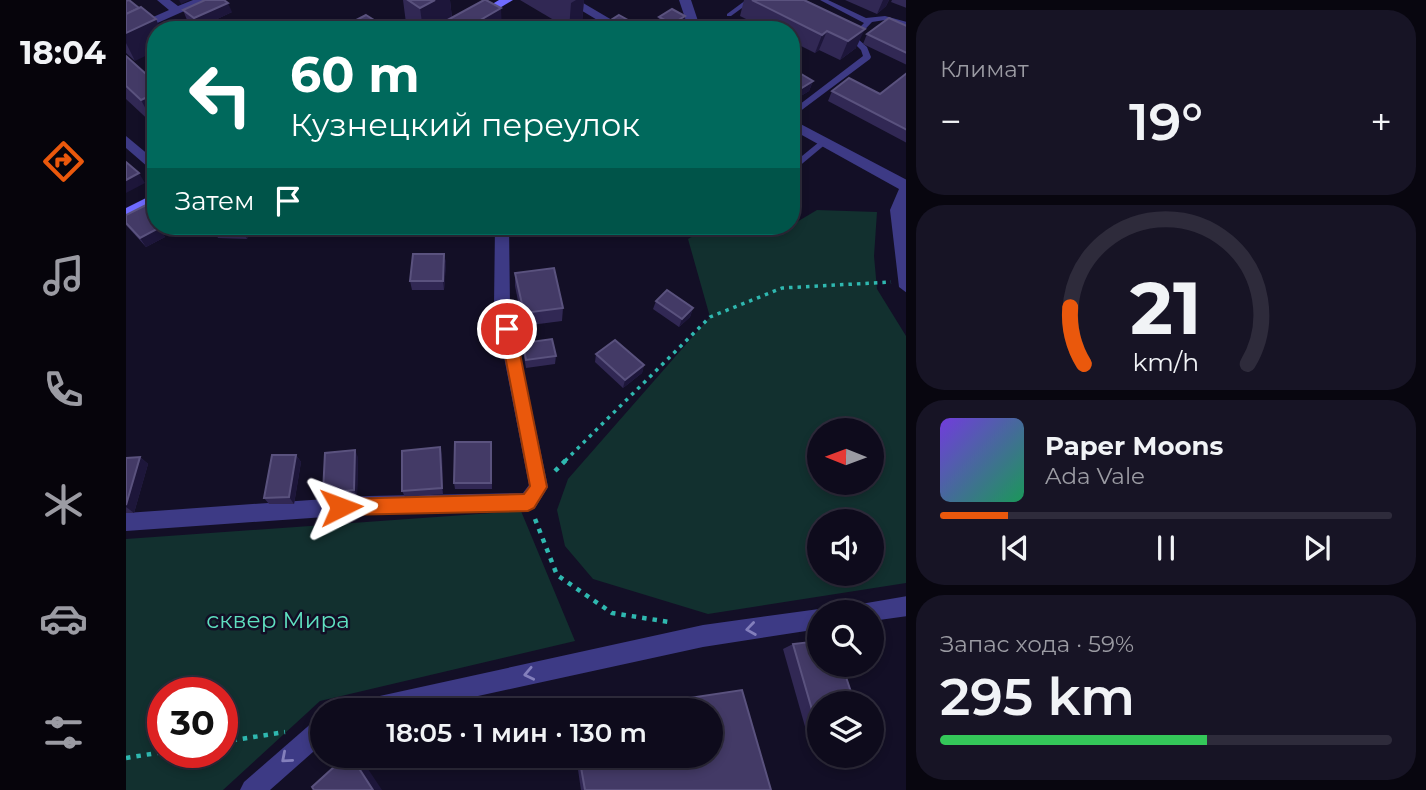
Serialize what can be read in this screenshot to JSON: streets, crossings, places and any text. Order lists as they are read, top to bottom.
{
  "parks": ["сквер Мира"],
  "north": "left",
  "page": {
    "tabs": "18:04",
    "tile": [
      "Климат",
      ["Запас хода · 59%", "295 km"]
    ],
    "turn": ["60 m", "Кузнецкий переулок"],
    "heat": ["−", "19°", "+"],
    "then": "Затем",
    "song": ["Paper Moons", "Ada Vale"],
    "limit": "30",
    "trip": "18:05 · 1 мин · 130 m",
    "gauge": ["21", "km/h"]
  }
}
